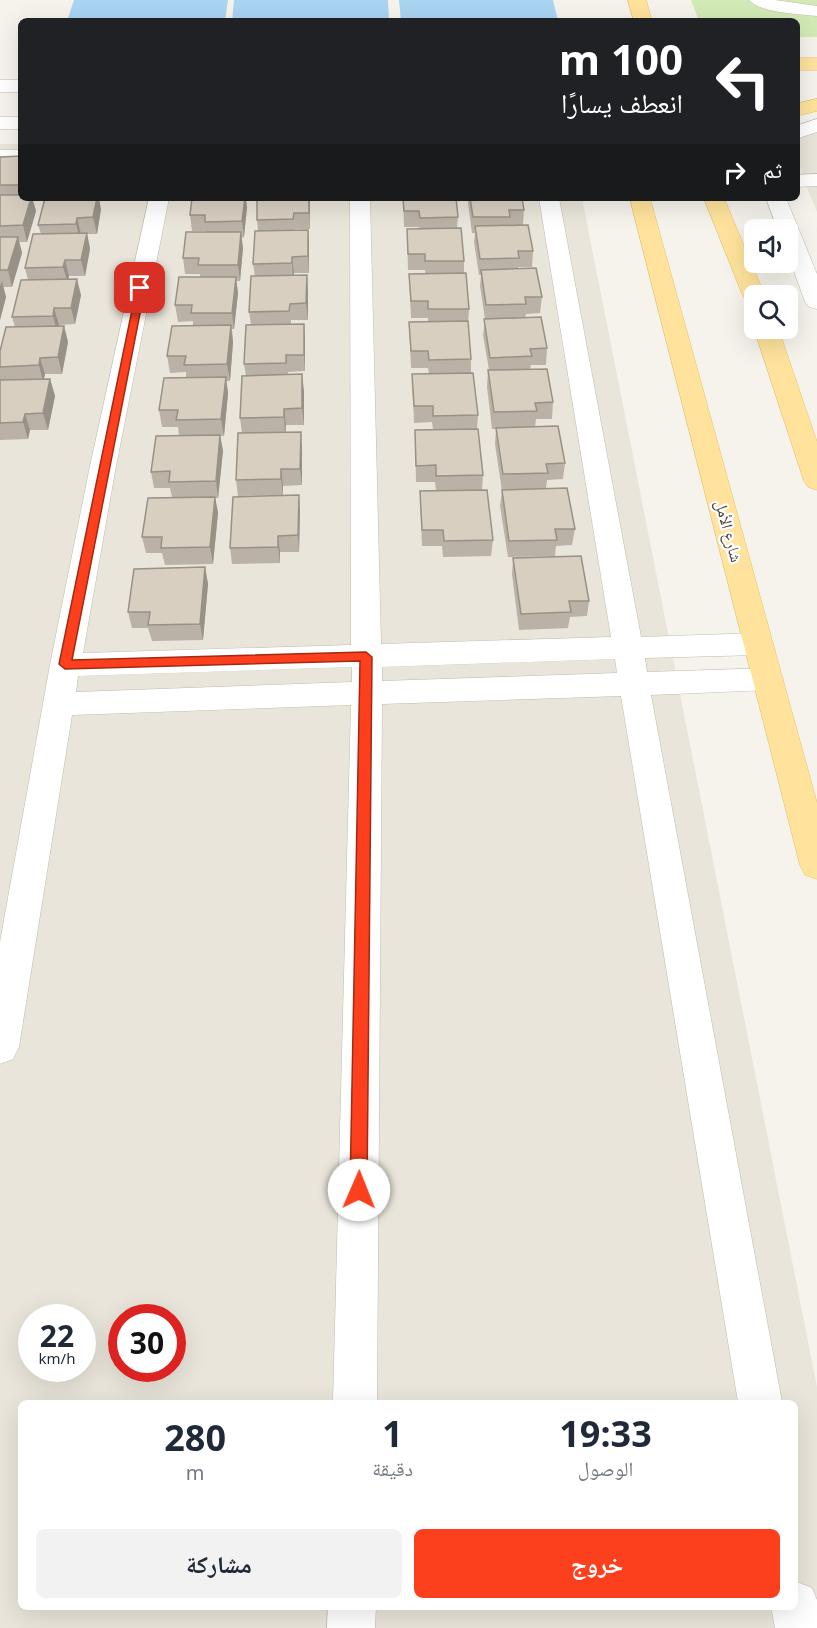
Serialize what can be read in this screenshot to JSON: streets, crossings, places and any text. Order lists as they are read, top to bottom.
{
  "streets": {
    "main road": ["شارع الأمل"]
  },
  "page": {
    "turn": ["100 m", "انعطف يسارًا"],
    "then": "ثم",
    "speed": "22 km/h",
    "limit": "30",
    "eta": [
      "19:33",
      "الوصول",
      "1",
      "دقيقة",
      "280",
      "m"
    ],
    "buttons": ["خروج", "مشاركة"]
  }
}
